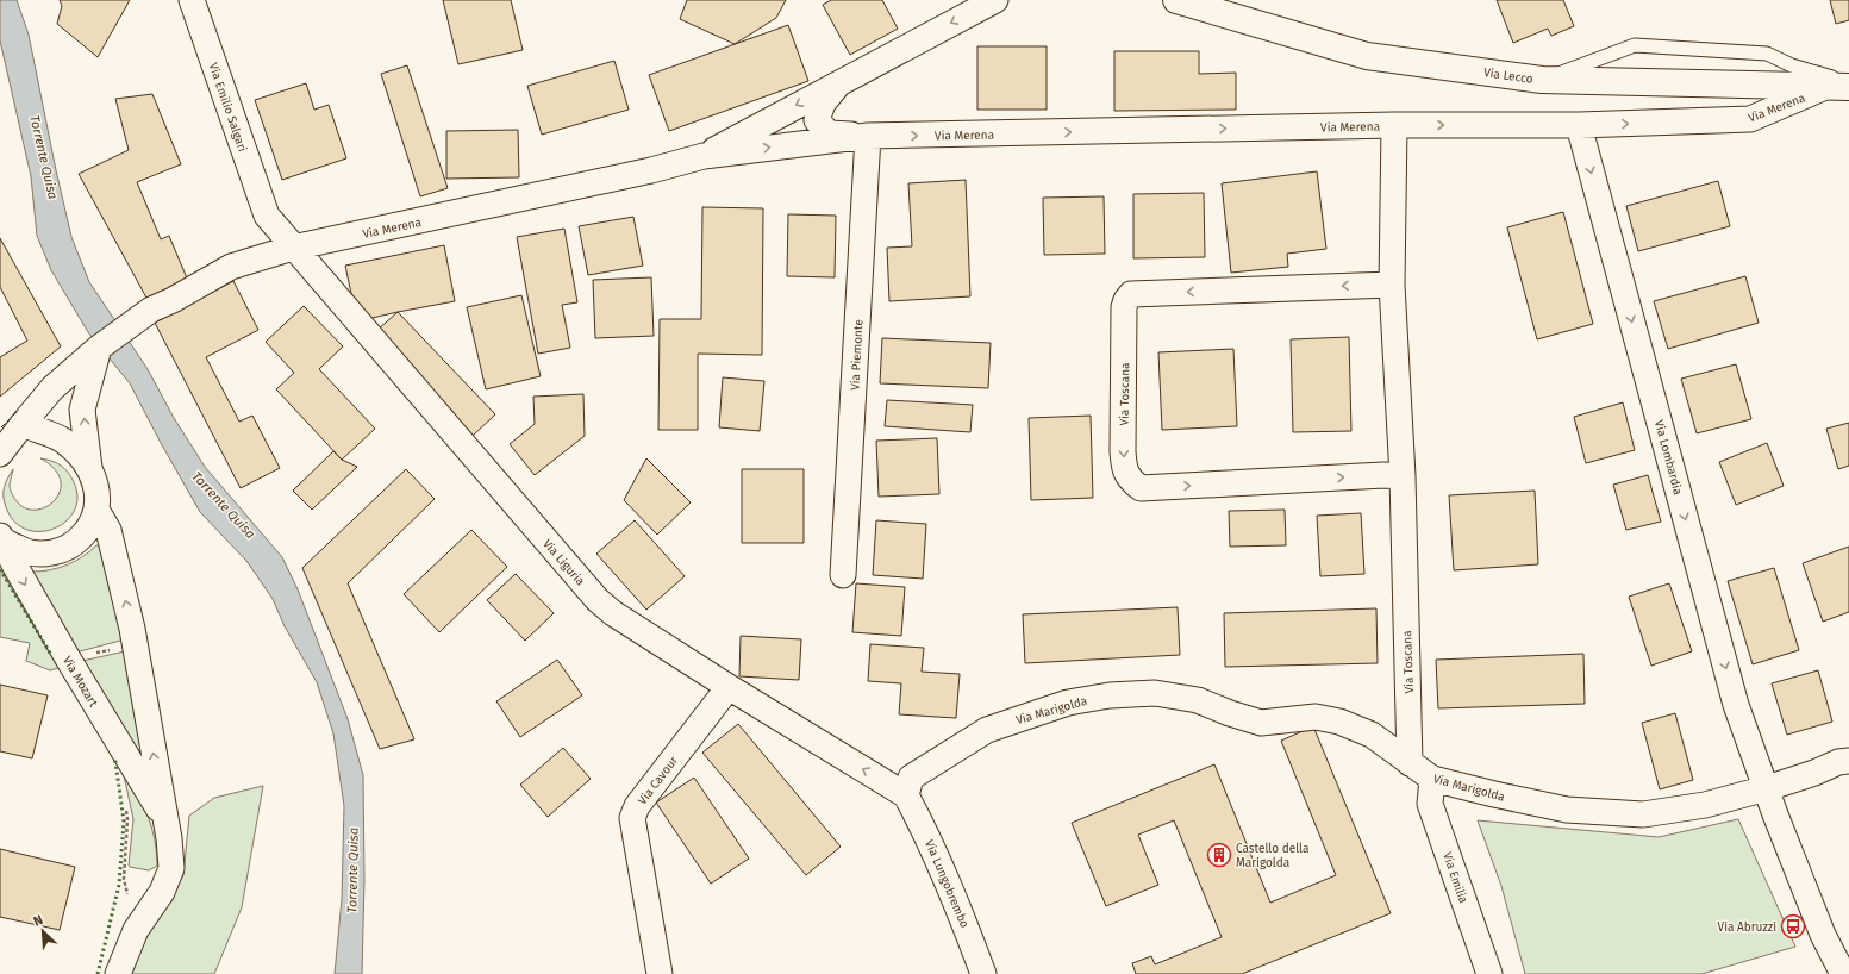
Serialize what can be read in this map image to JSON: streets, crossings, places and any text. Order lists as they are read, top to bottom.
{
  "streets": {
    "main road": ["Via Lecco"],
    "street": [
      "Via Emilio Salgari",
      "Via Merena",
      "Via Piemonte",
      "Via Toscana",
      "Via Lombardia",
      "Via Liguria",
      "Via Mozart",
      "Via Marigolda",
      "Via Cavour",
      "Via Emilia",
      "Via Lungobrembo"
    ]
  },
  "crossings": [
    ["Via Lecco", "Via Merena"],
    ["Via Emilio Salgari", "Via Merena"],
    ["Via Emilio Salgari", "Via Liguria"],
    ["Via Merena", "Via Piemonte"],
    ["Via Merena", "Via Toscana"],
    ["Via Merena", "Via Lombardia"],
    ["Via Merena", "Via Liguria"],
    ["Via Toscana", "Via Marigolda"],
    ["Via Lombardia", "Via Marigolda"],
    ["Via Liguria", "Via Marigolda"],
    ["Via Liguria", "Via Cavour"],
    ["Via Liguria", "Via Lungobrembo"],
    ["Via Marigolda", "Via Emilia"],
    ["Via Marigolda", "Via Lungobrembo"]
  ],
  "one_way": ["Via Lombardia"],
  "water": ["Torrente Quisa"],
  "places": {
    "building": ["Castello della Marigolda"],
    "bus stop": ["Via Abruzzi"]
  },
  "north": "top left"
}
